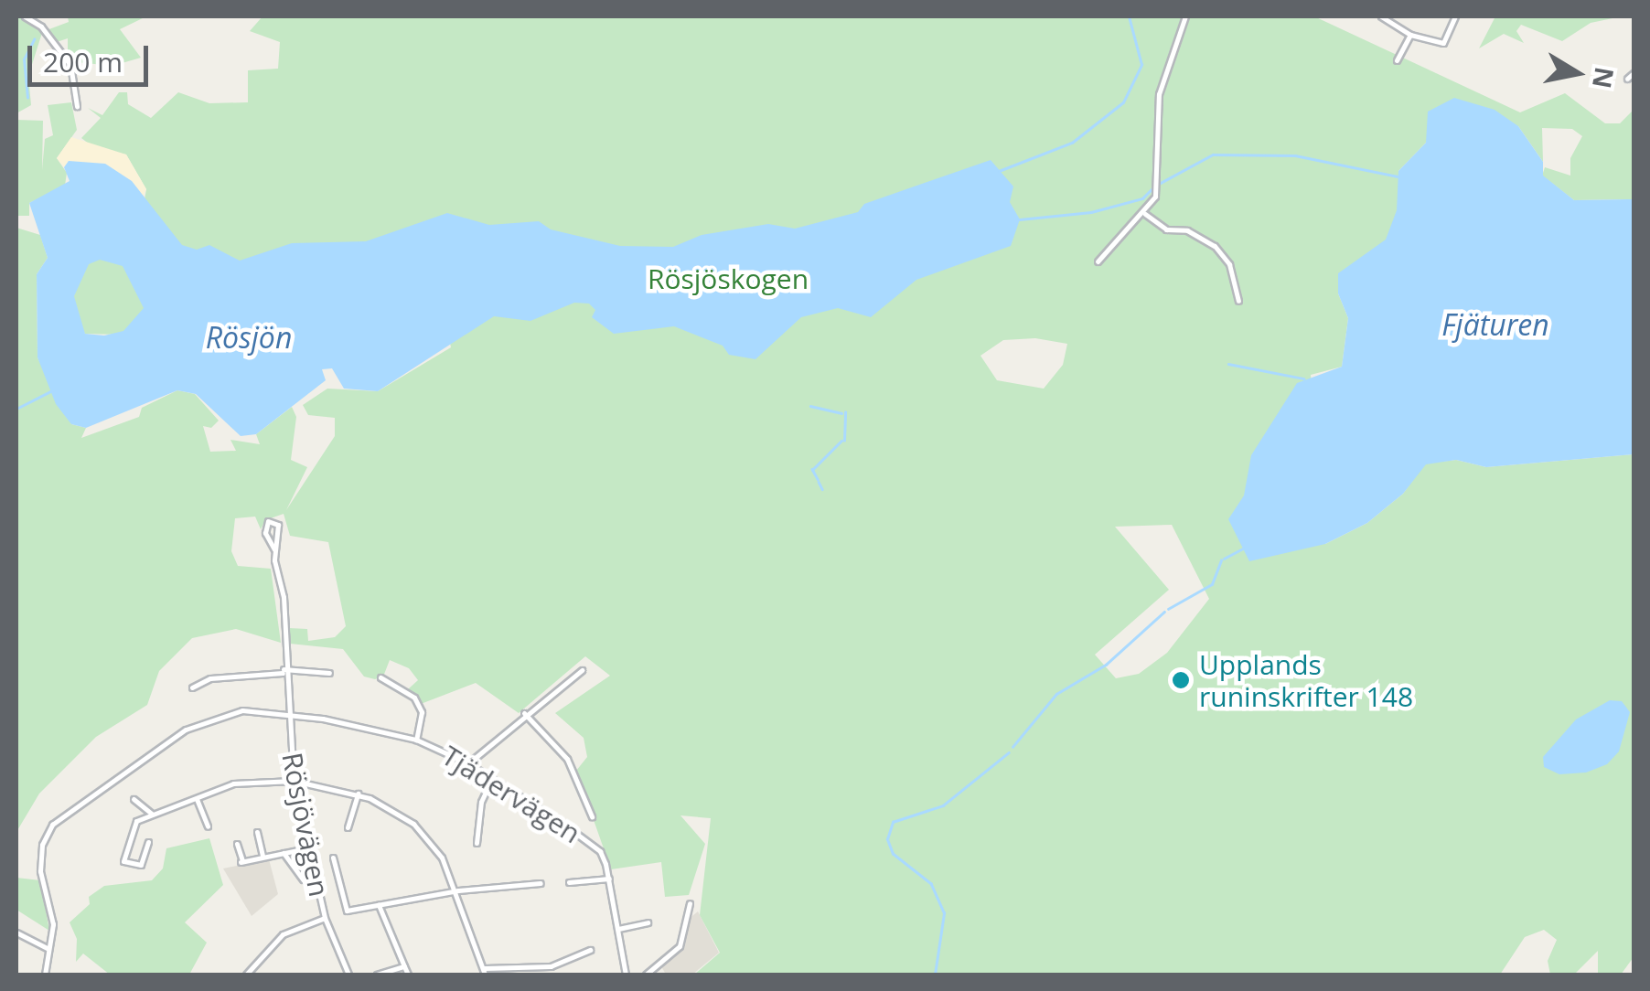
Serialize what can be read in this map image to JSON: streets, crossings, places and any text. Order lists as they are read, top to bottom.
{
  "streets": {
    "street": ["Tjädervägen", "Rösjövägen"]
  },
  "crossings": [
    ["Tjädervägen", "Rösjövägen"]
  ],
  "water": ["Fjäturen", "Rösjön"],
  "parks": ["Rösjöskogen"],
  "places": ["Upplands runinskrifter 148"],
  "scale_bar": "200 m",
  "north": "right"
}
